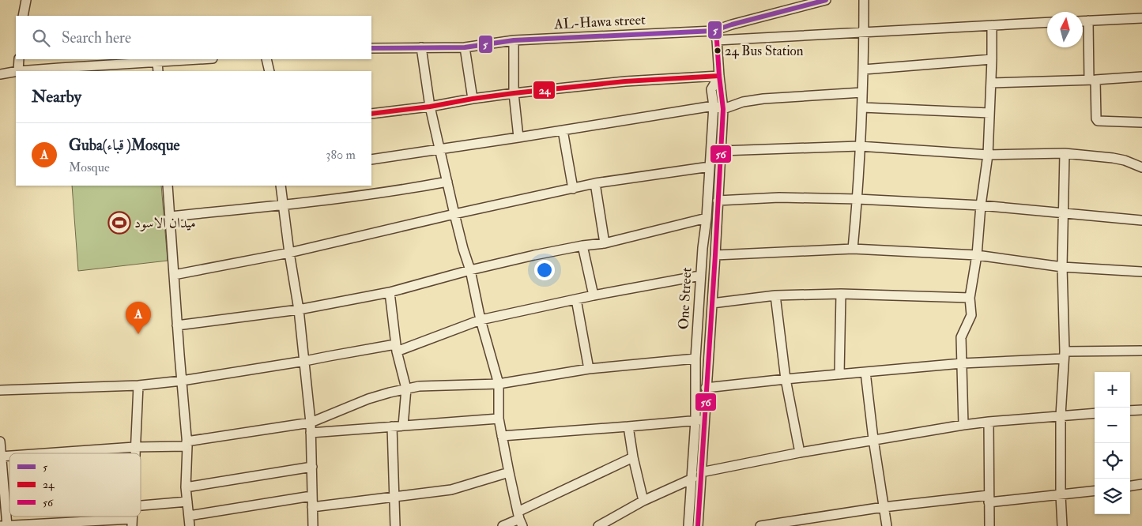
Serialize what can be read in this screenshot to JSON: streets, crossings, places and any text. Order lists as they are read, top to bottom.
{
  "streets": {
    "street": ["AL-Hawa street", "One Street"]
  },
  "crossings": [
    ["AL-Hawa street", "One Street"]
  ],
  "places": {
    "other": ["24 Bus Station"],
    "sports": ["ميدان الاسود"]
  },
  "lines": ["transit line 5", "transit line 56", "transit line 24"],
  "legend": ["5", "24", "56"],
  "north": "top",
  "page": {
    "search": "Search here",
    "heading": "Nearby",
    "list": [
      {
        "mark": "A",
        "name": "Guba(قباء )Mosque",
        "note": "Mosque",
        "value": "380 m"
      }
    ],
    "pins": "A",
    "map_buttons": ["+", "−"]
  }
}
